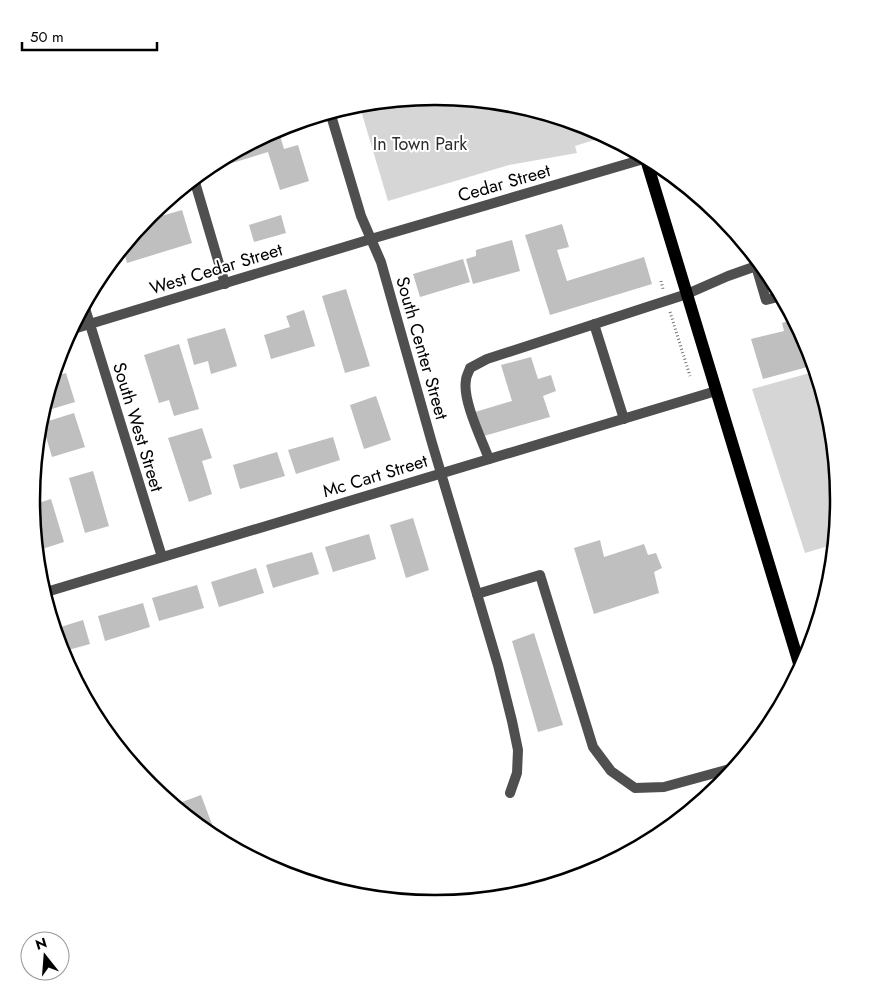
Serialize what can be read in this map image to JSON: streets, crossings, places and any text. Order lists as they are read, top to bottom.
{
  "streets": {
    "street": [
      "Cedar Street",
      "West Cedar Street",
      "South Center Street",
      "South West Street",
      "Mc Cart Street"
    ]
  },
  "crossings": [
    ["Cedar Street", "West Cedar Street"],
    ["Cedar Street", "South Center Street"],
    ["West Cedar Street", "South Center Street"],
    ["West Cedar Street", "South West Street"],
    ["South Center Street", "Mc Cart Street"],
    ["South West Street", "Mc Cart Street"]
  ],
  "parks": ["In Town Park"],
  "scale_bar": "50 m",
  "north": "top"
}
